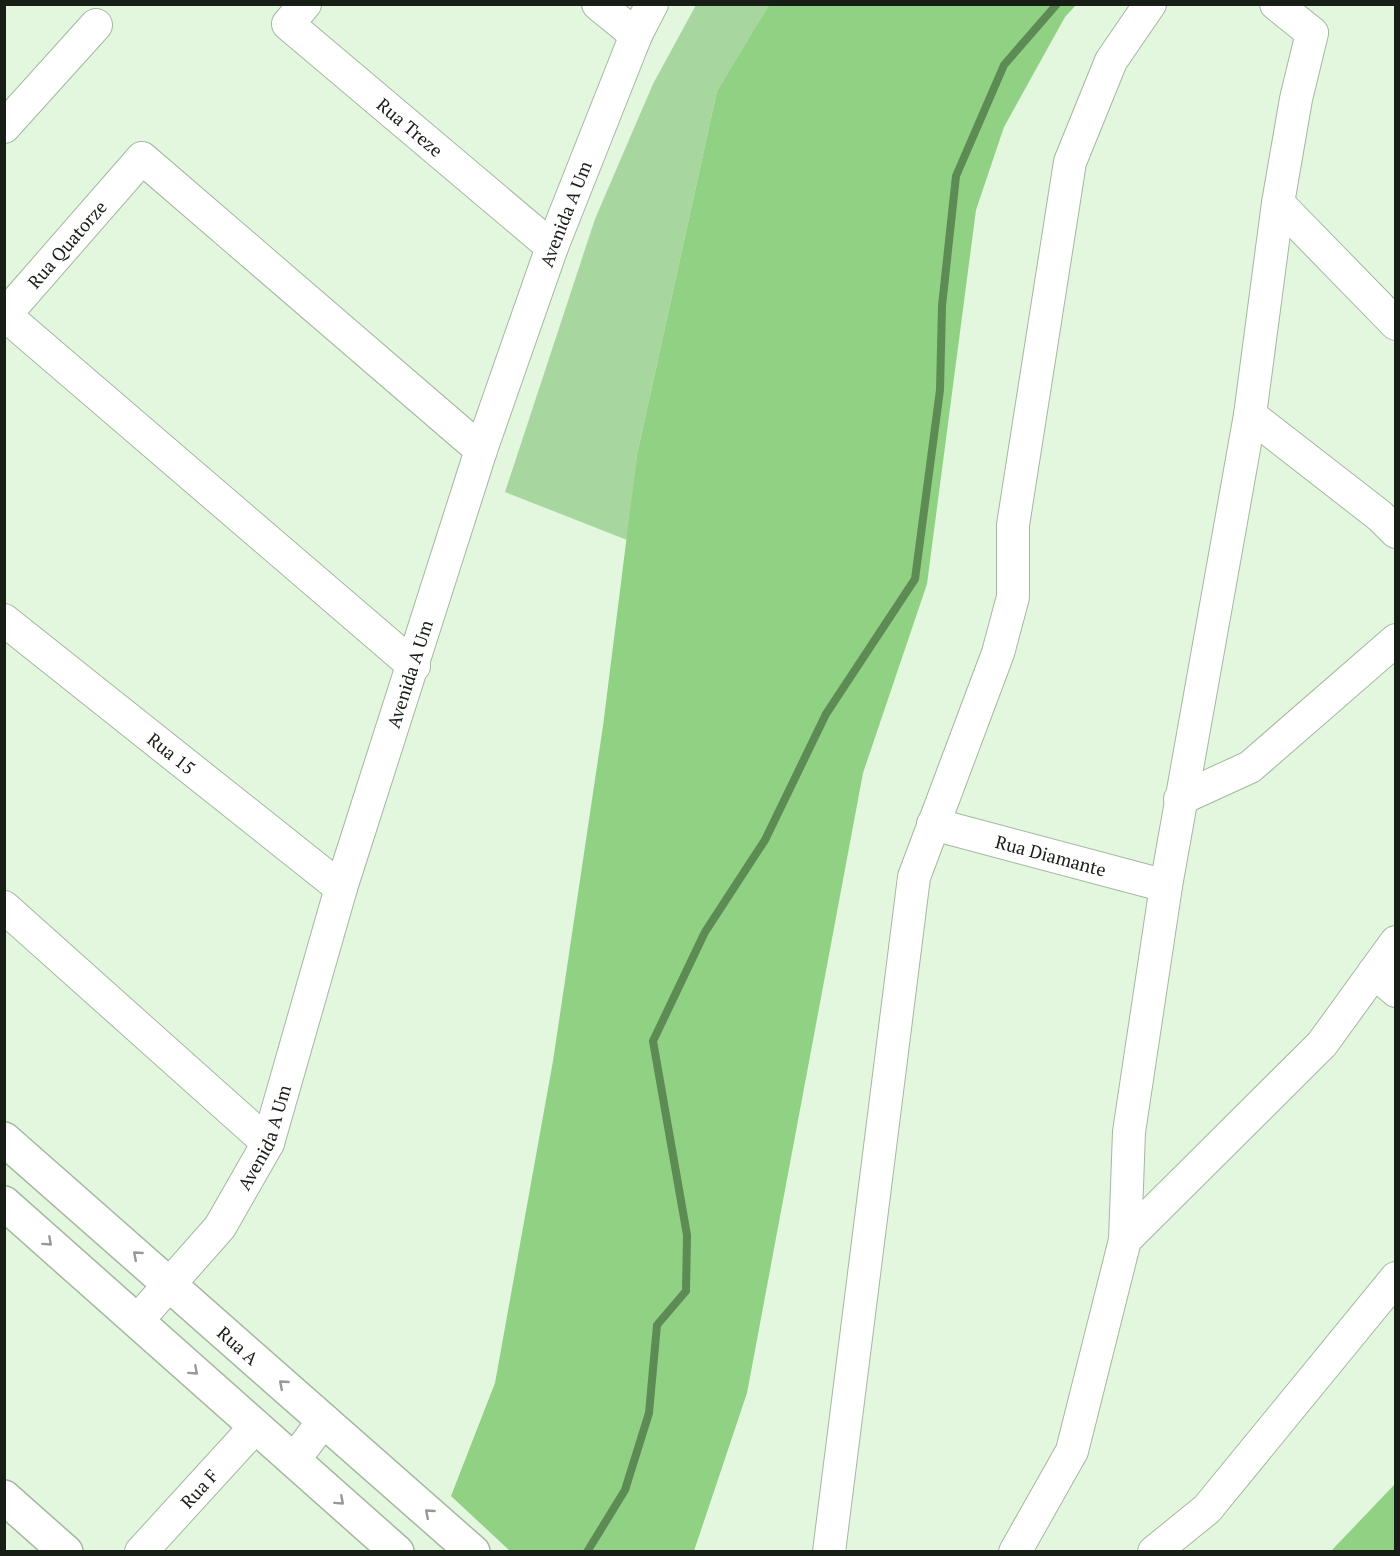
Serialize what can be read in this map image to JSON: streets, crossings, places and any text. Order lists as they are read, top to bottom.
{
  "streets": {
    "street": [
      "Rua Treze",
      "Avenida A Um",
      "Rua Quatorze",
      "Rua 15",
      "Rua Diamante",
      "Rua A",
      "Rua F"
    ]
  },
  "crossings": [
    ["Rua Treze", "Avenida A Um"],
    ["Avenida A Um", "Rua Quatorze"],
    ["Avenida A Um", "Rua 15"],
    ["Avenida A Um", "Rua A"]
  ]
}
